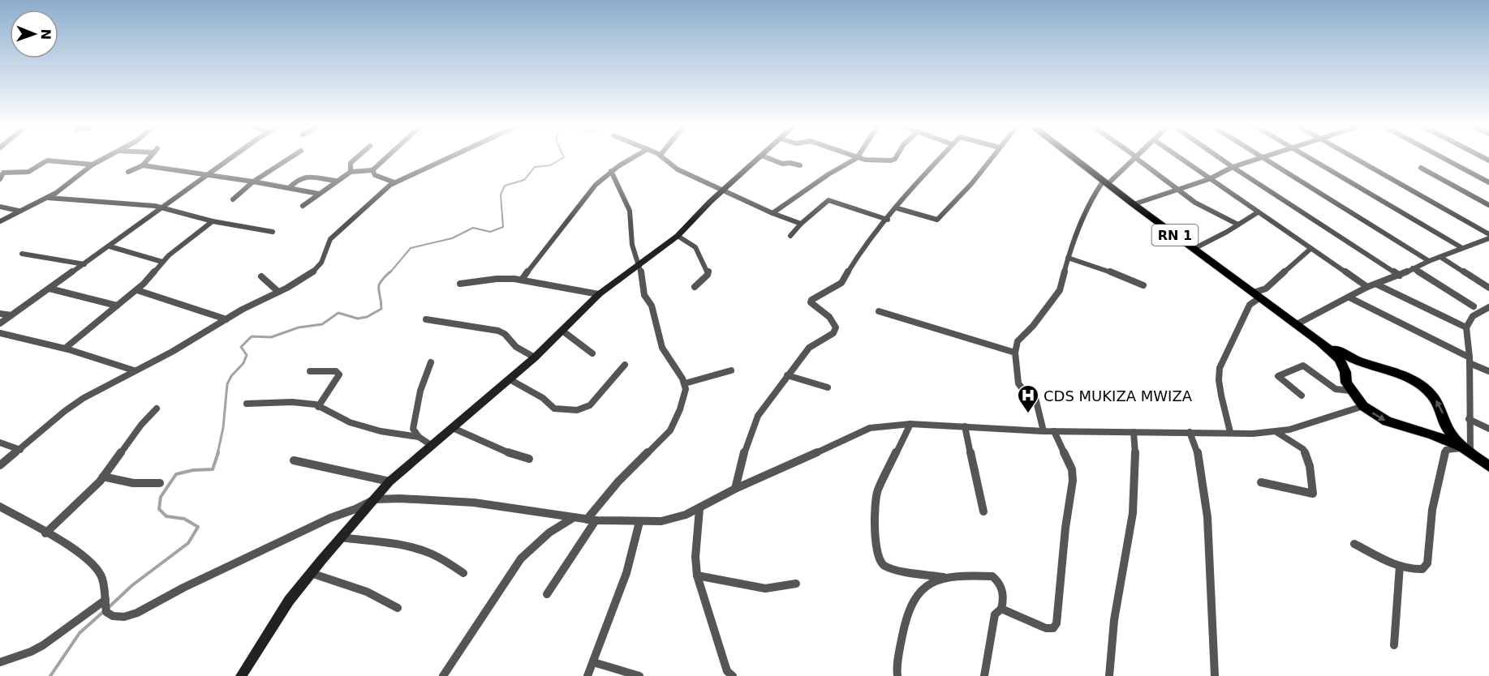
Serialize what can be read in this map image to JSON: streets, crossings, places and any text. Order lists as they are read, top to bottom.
{
  "streets": {
    "highway": ["RN 1"]
  },
  "places": {
    "hospital": ["CDS MUKIZA MWIZA"]
  },
  "north": "right"
}
